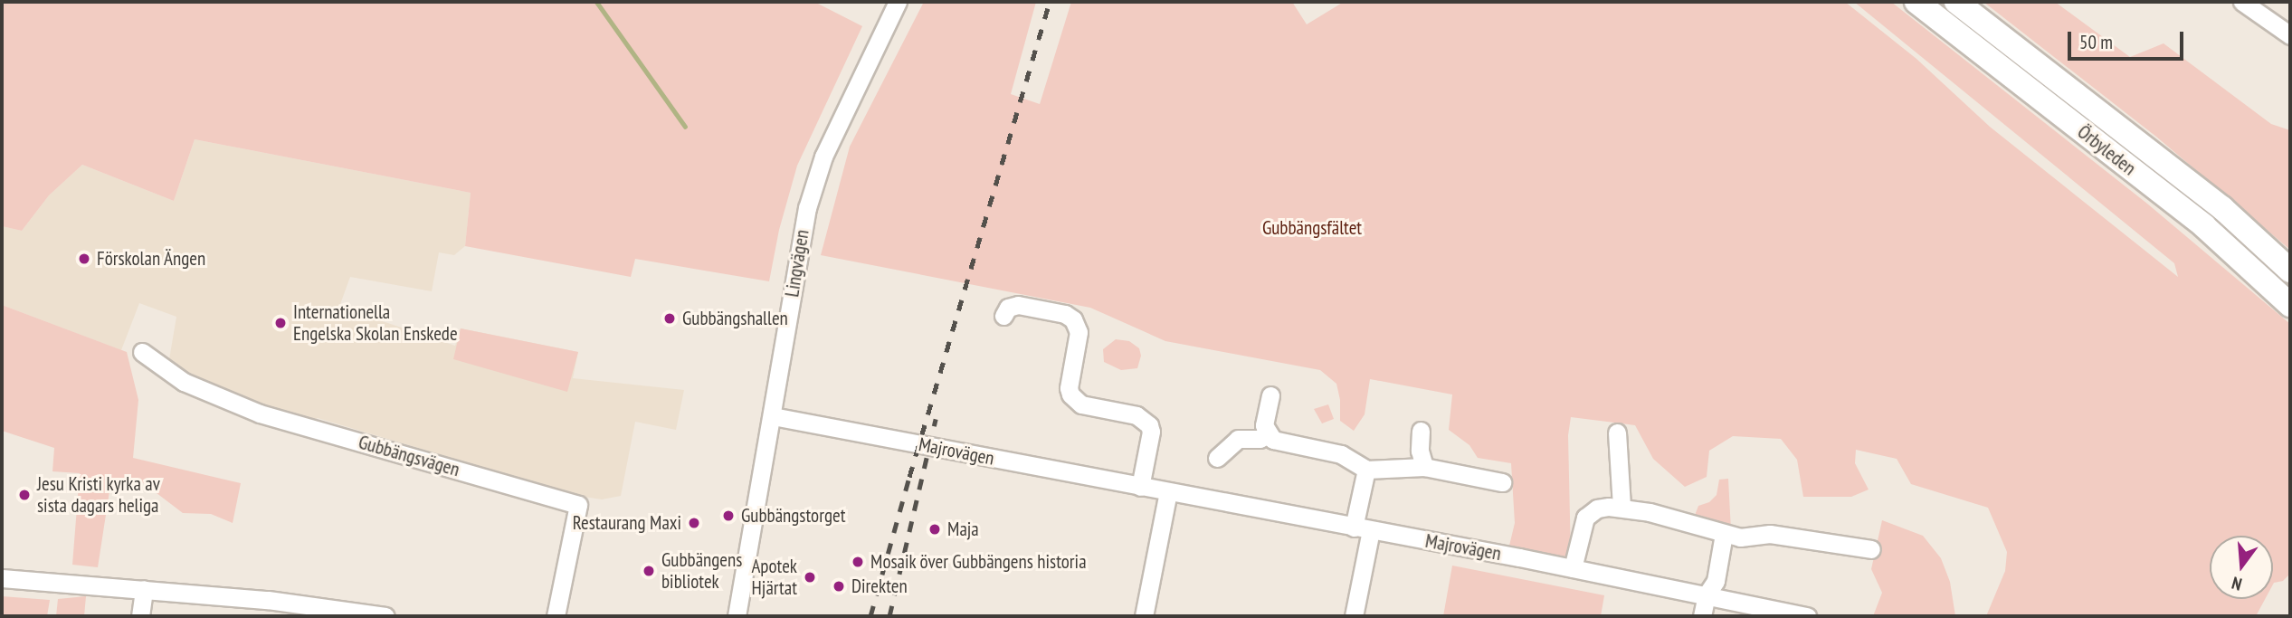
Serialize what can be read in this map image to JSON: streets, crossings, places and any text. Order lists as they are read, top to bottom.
{
  "streets": {
    "main road": ["Örbyleden"],
    "street": ["Lingvägen", "Majrovägen", "Gubbängsvägen"]
  },
  "crossings": [
    ["Lingvägen", "Majrovägen"]
  ],
  "parks": ["Gubbängsfältet"],
  "places": [
    "Förskolan Ängen",
    "Gubbängshallen",
    "Internationella Engelska Skolan Enskede",
    "Jesu Kristi kyrka av sista dagars heliga",
    "Gubbängstorget",
    "Restaurang Maxi",
    "Maja",
    "Mosaik över Gubbängens historia",
    "Gubbängens bibliotek",
    "Apotek Hjärtat",
    "Direkten"
  ],
  "scale_bar": "50 m",
  "north": "bottom"
}
